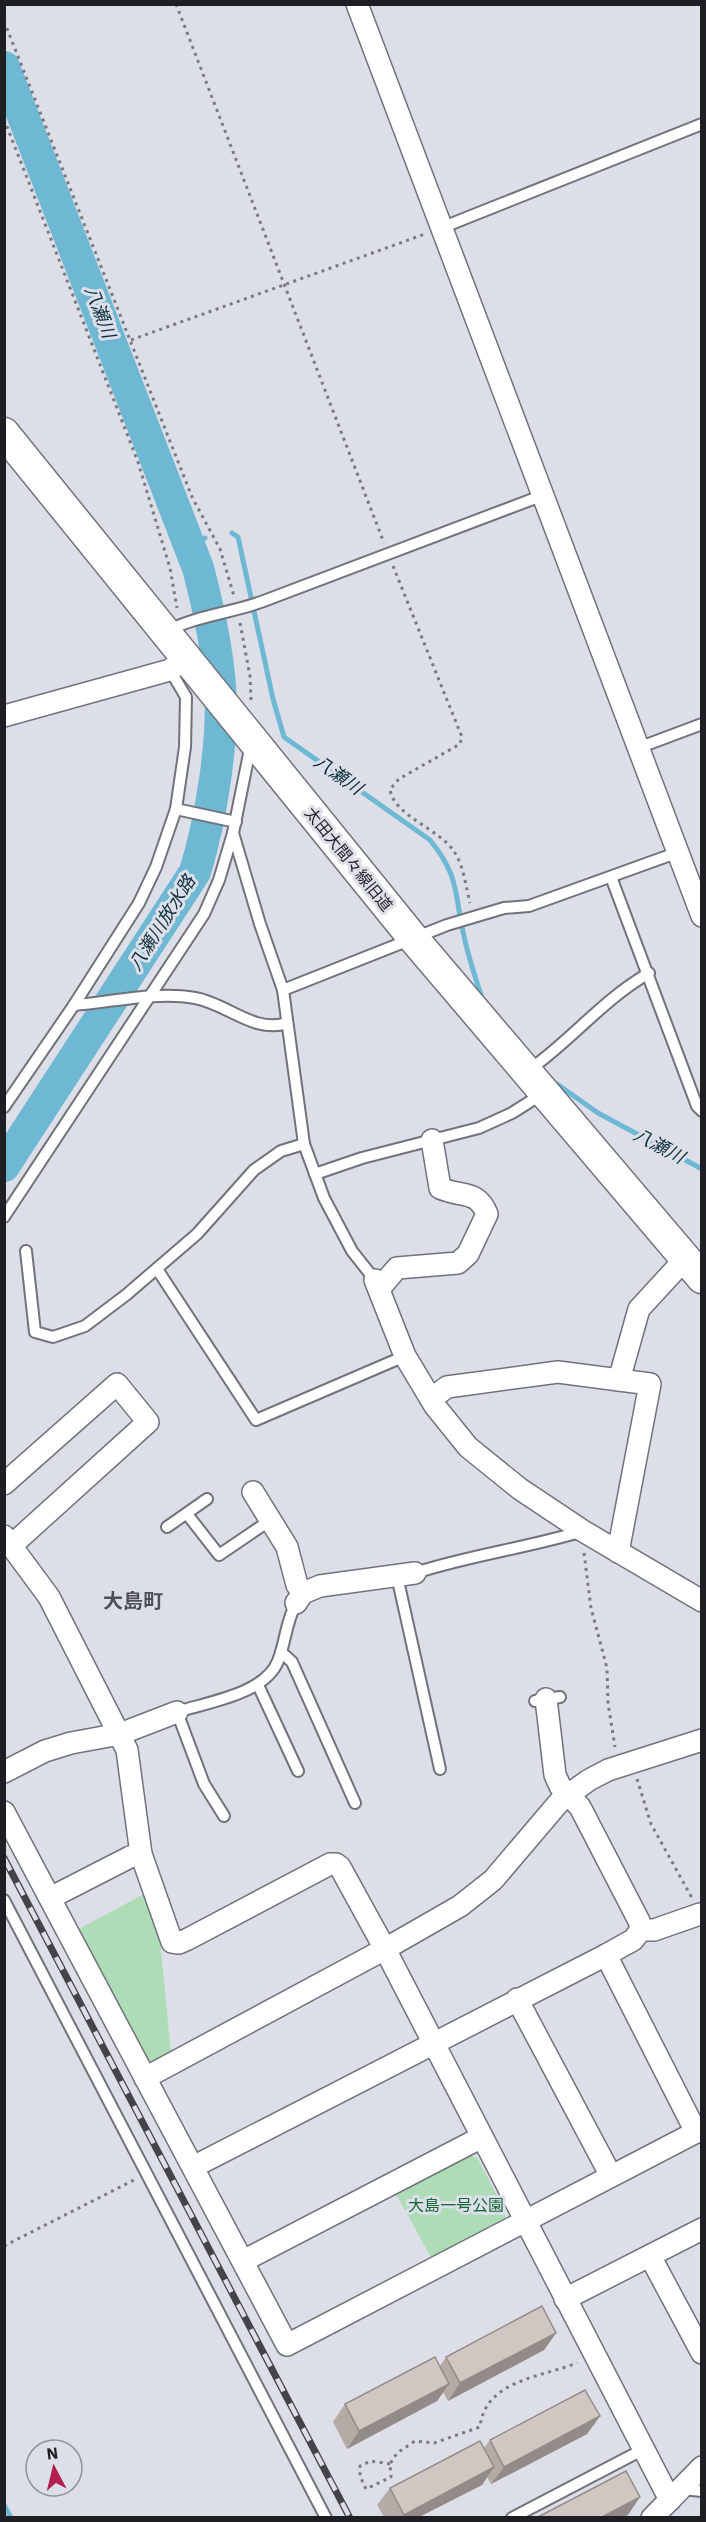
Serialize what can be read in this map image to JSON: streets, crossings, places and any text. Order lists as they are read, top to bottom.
{
  "streets": {
    "street": ["太田大間々線旧道"]
  },
  "districts": ["大島町"],
  "water": ["八瀬川", "八瀬川放水路"],
  "parks": ["大島一号公園"],
  "north": "top"
}
